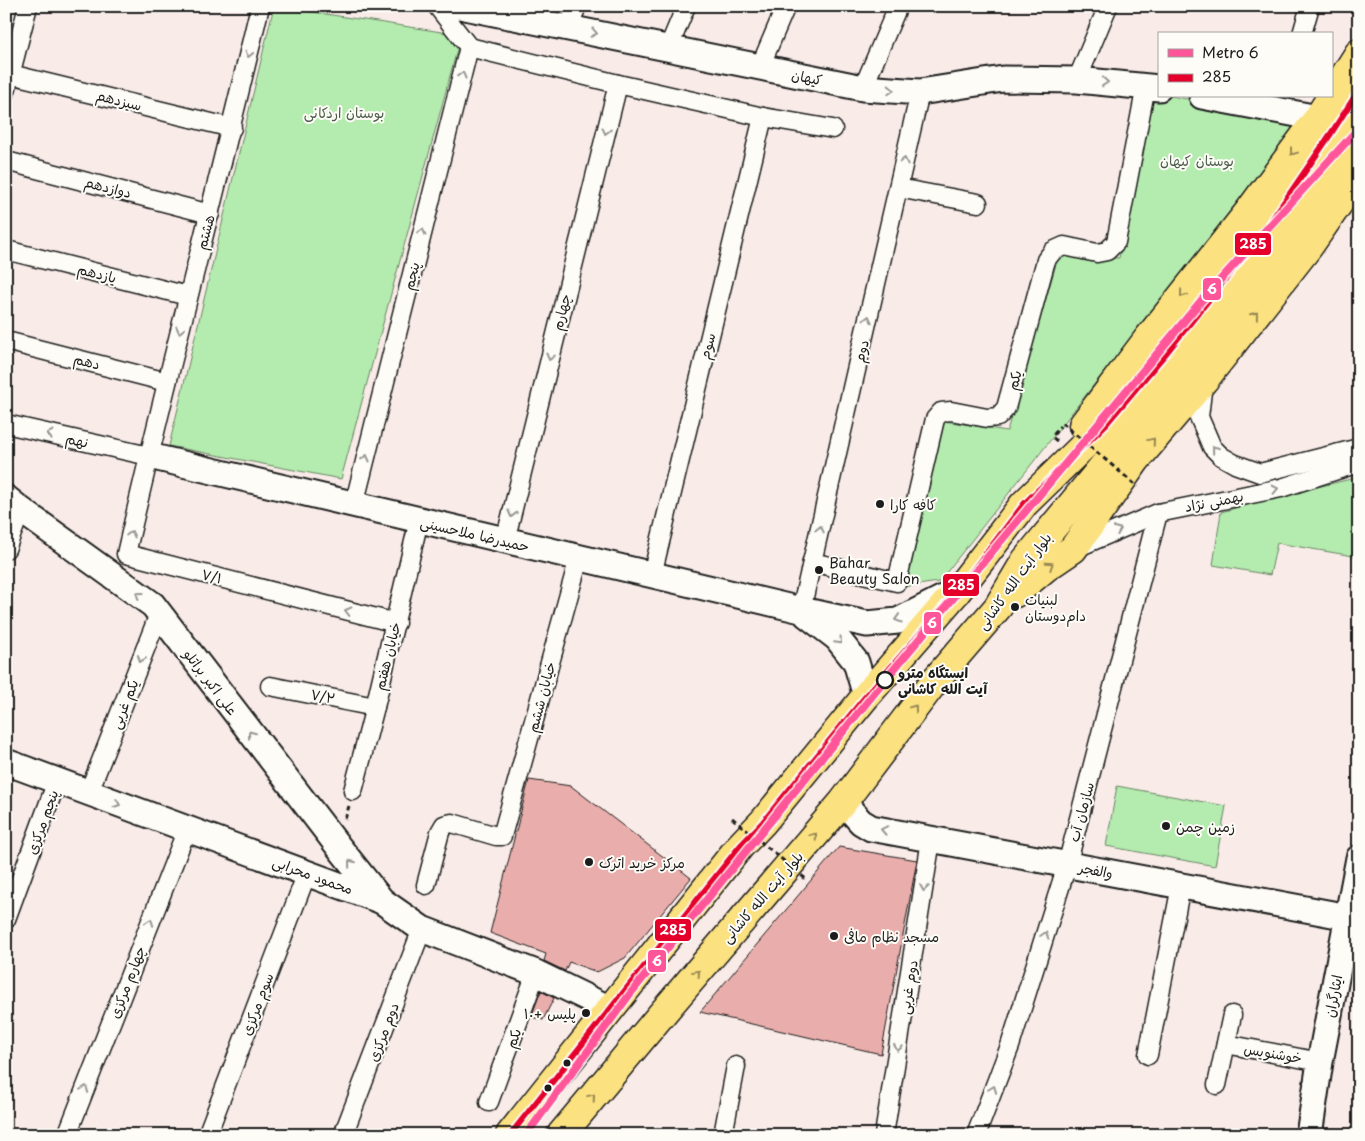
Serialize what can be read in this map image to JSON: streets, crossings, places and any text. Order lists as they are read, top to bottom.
{
  "streets": {
    "main road": ["بلوار آیت الله کاشانی"],
    "street": [
      "کیهان",
      "سیزدهم",
      "دوازدهم",
      "هشتم",
      "یازدهم",
      "پنجم",
      "چهارم",
      "سوم",
      "دوم",
      "دهم",
      "یکم",
      "نهم",
      "بهمنی نژاد",
      "حمیدرضا ملاحسینی",
      "۷/۱",
      "خیابان هفتم",
      "علی اکبر براتلو",
      "۷/۲",
      "خیابان ششم",
      "یکم غربی",
      "سازمان آب",
      "پنجم مرکزی",
      "والفجر",
      "محمود محرابی",
      "چهارم مرکزی",
      "دوم غربی",
      "ایثارگران",
      "سوم مرکزی",
      "دوم مرکزی",
      "خوشنویس"
    ]
  },
  "crossings": [
    ["کیهان", "دوم"],
    ["کیهان", "یکم"],
    ["سیزدهم", "هشتم"],
    ["دوازدهم", "هشتم"],
    ["هشتم", "یازدهم"],
    ["هشتم", "دهم"],
    ["هشتم", "نهم"],
    ["هشتم", "حمیدرضا ملاحسینی"],
    ["هشتم", "۷/۱"],
    ["پنجم", "حمیدرضا ملاحسینی"],
    ["چهارم", "حمیدرضا ملاحسینی"],
    ["سوم", "حمیدرضا ملاحسینی"],
    ["دوم", "یکم"],
    ["دوم", "حمیدرضا ملاحسینی"],
    ["یکم", "محمود محرابی"],
    ["نهم", "حمیدرضا ملاحسینی"],
    ["نهم", "۷/۱"],
    ["بهمنی نژاد", "سازمان آب"],
    ["حمیدرضا ملاحسینی", "۷/۱"],
    ["حمیدرضا ملاحسینی", "خیابان هفتم"],
    ["حمیدرضا ملاحسینی", "خیابان ششم"],
    ["۷/۱", "خیابان هفتم"],
    ["بلوار آیت الله کاشانی", "والفجر"],
    ["خیابان هفتم", "۷/۲"],
    ["علی اکبر براتلو", "یکم غربی"],
    ["علی اکبر براتلو", "محمود محرابی"],
    ["یکم غربی", "محمود محرابی"],
    ["سازمان آب", "والفجر"],
    ["پنجم مرکزی", "محمود محرابی"],
    ["والفجر", "دوم غربی"],
    ["والفجر", "ایثارگران"],
    ["محمود محرابی", "چهارم مرکزی"],
    ["محمود محرابی", "سوم مرکزی"],
    ["محمود محرابی", "دوم مرکزی"],
    ["ایثارگران", "خوشنویس"]
  ],
  "one_way": [
    "هشتم",
    "پنجم",
    "چهارم",
    "دوم",
    "نهم",
    "علی اکبر براتلو",
    "یکم غربی",
    "چهارم مرکزی",
    "دوم غربی"
  ],
  "parks": ["بوستان اردکانی", "بوستان کیهان"],
  "places": [
    "کافه کارا",
    "Bahar Beauty Salon",
    "لبنیات دام‌دوستان",
    "ایستگاه مترو آیت الله کاشانی",
    "زمین چمن",
    "مرکز خرید اترک",
    "مسجد نظام مافی",
    "پلیس +۱۰"
  ],
  "lines": ["transit line 285", "metro line 6"],
  "legend": ["Metro 6", "285"]
}
